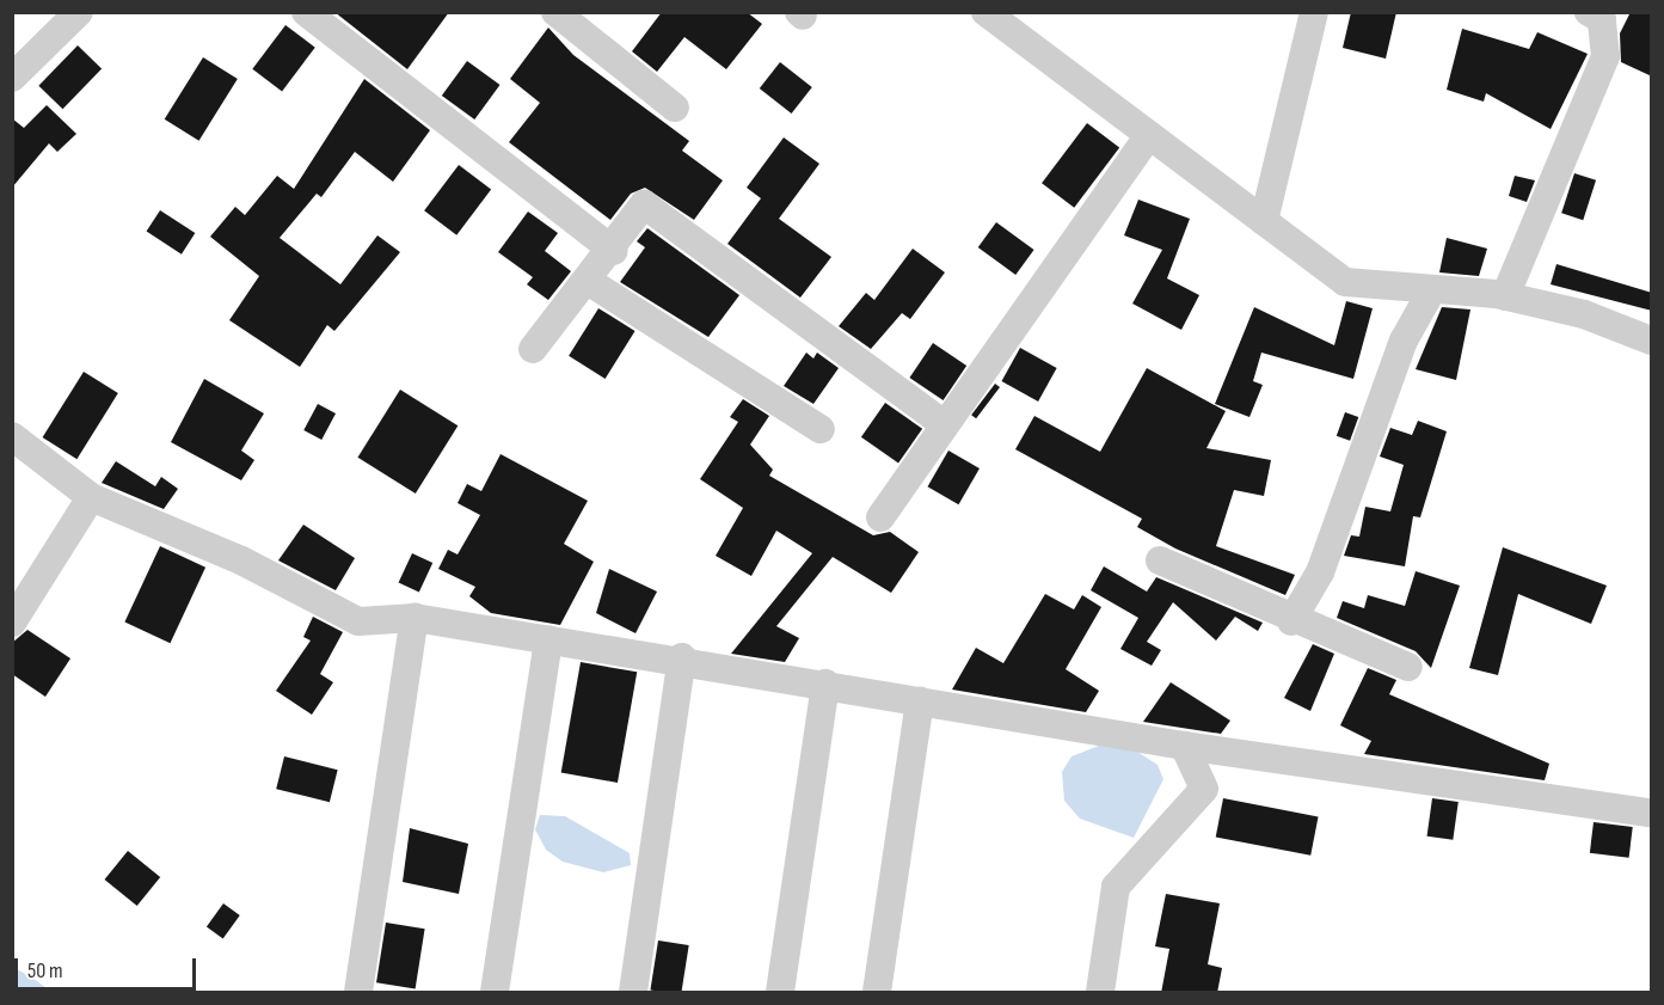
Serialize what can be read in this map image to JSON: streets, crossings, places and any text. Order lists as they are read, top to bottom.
{
  "scale_bar": "50 m"
}
